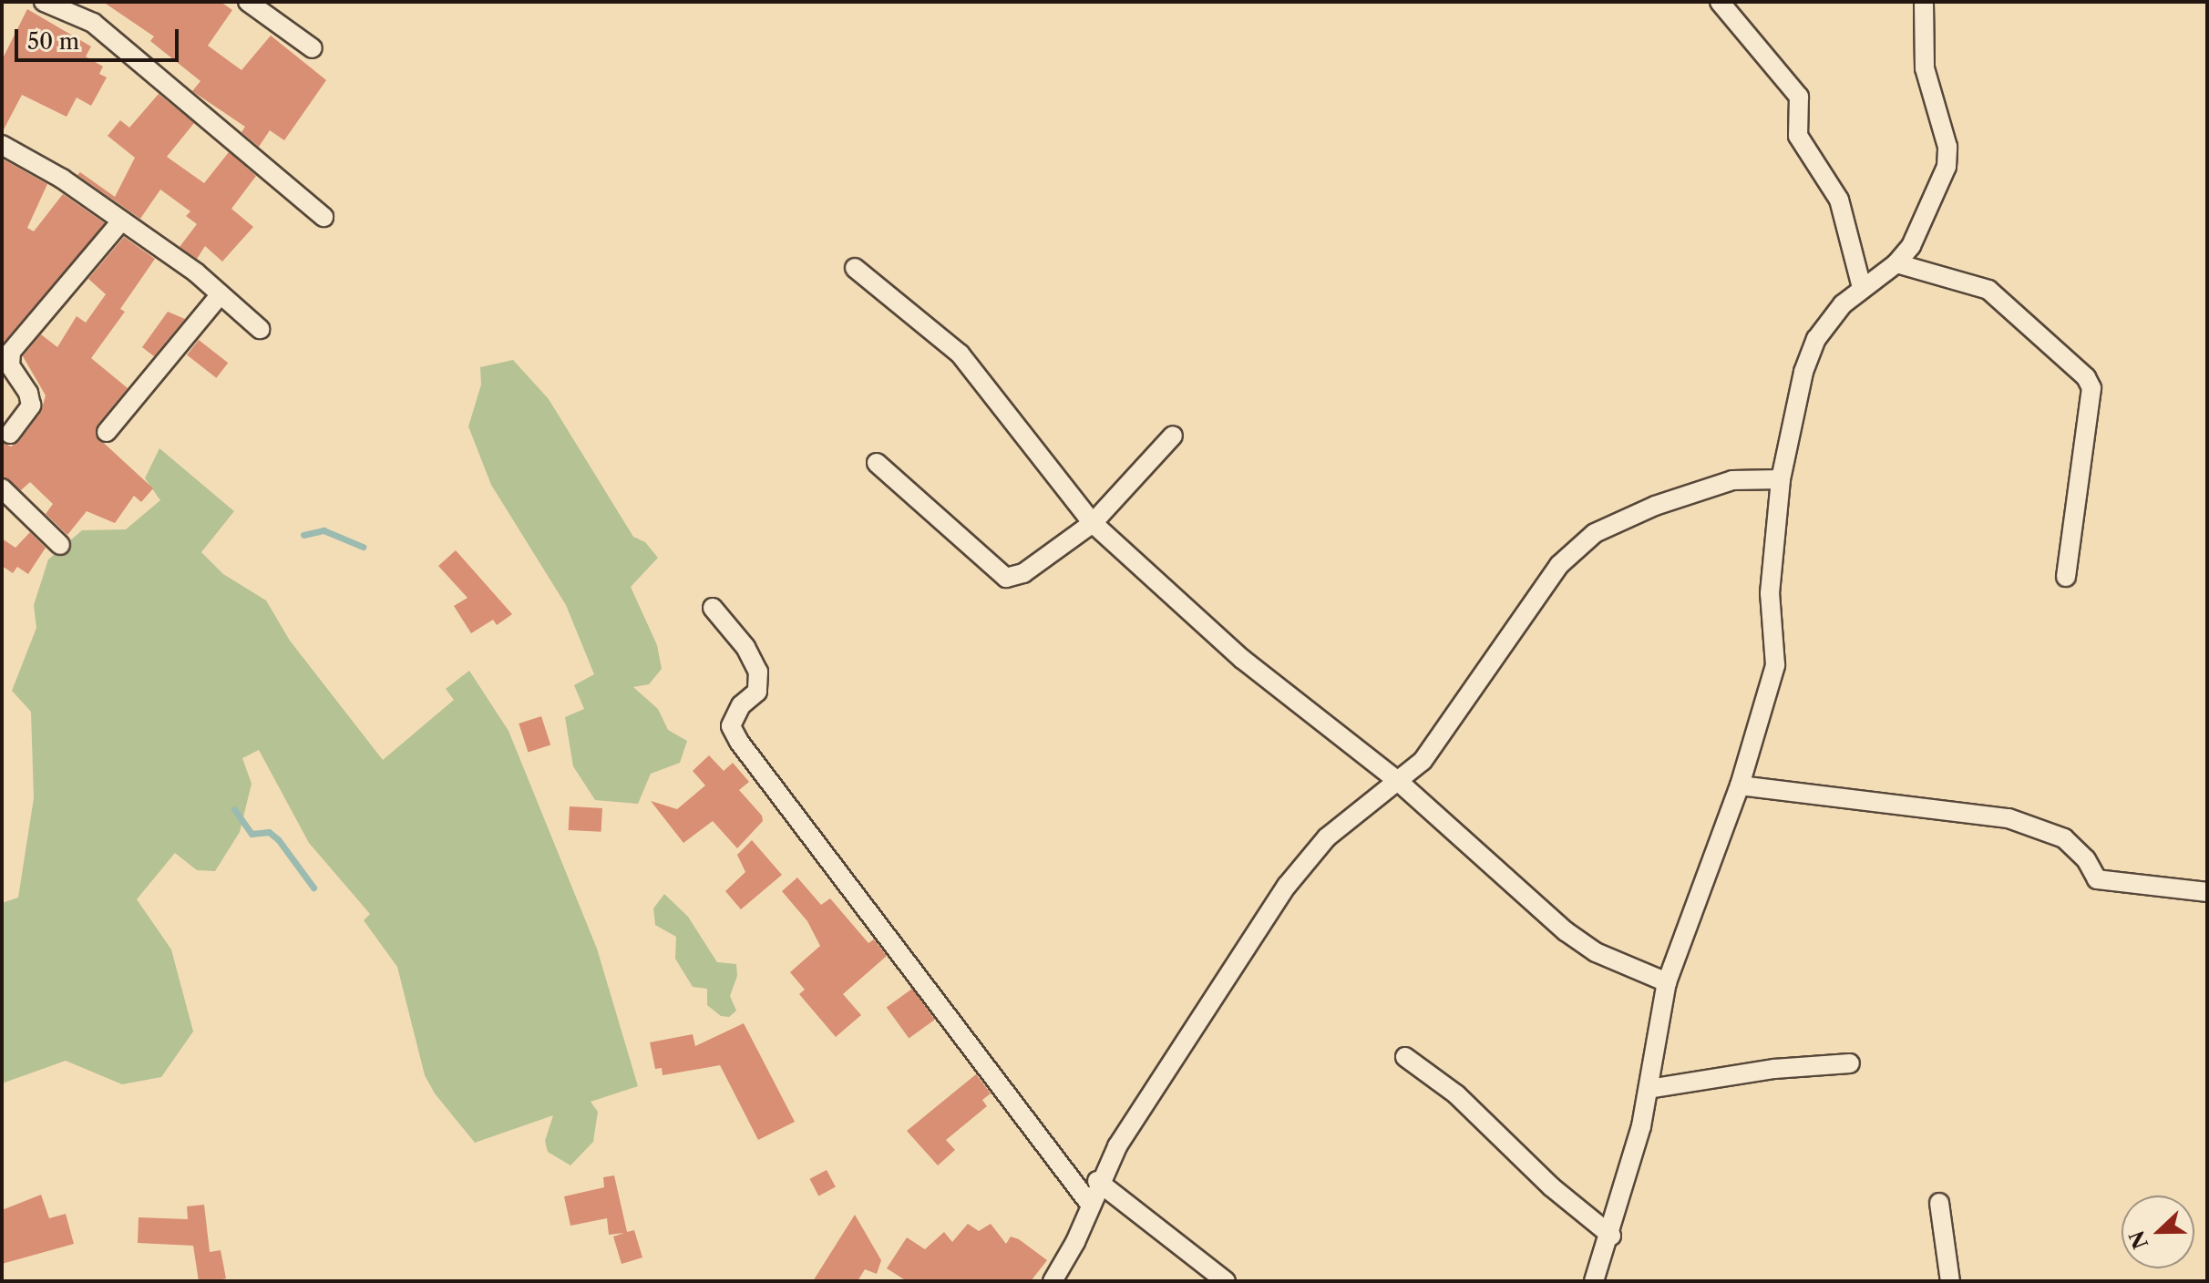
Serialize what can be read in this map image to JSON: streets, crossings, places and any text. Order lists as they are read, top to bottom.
{
  "scale_bar": "50 m",
  "north": "left"
}
